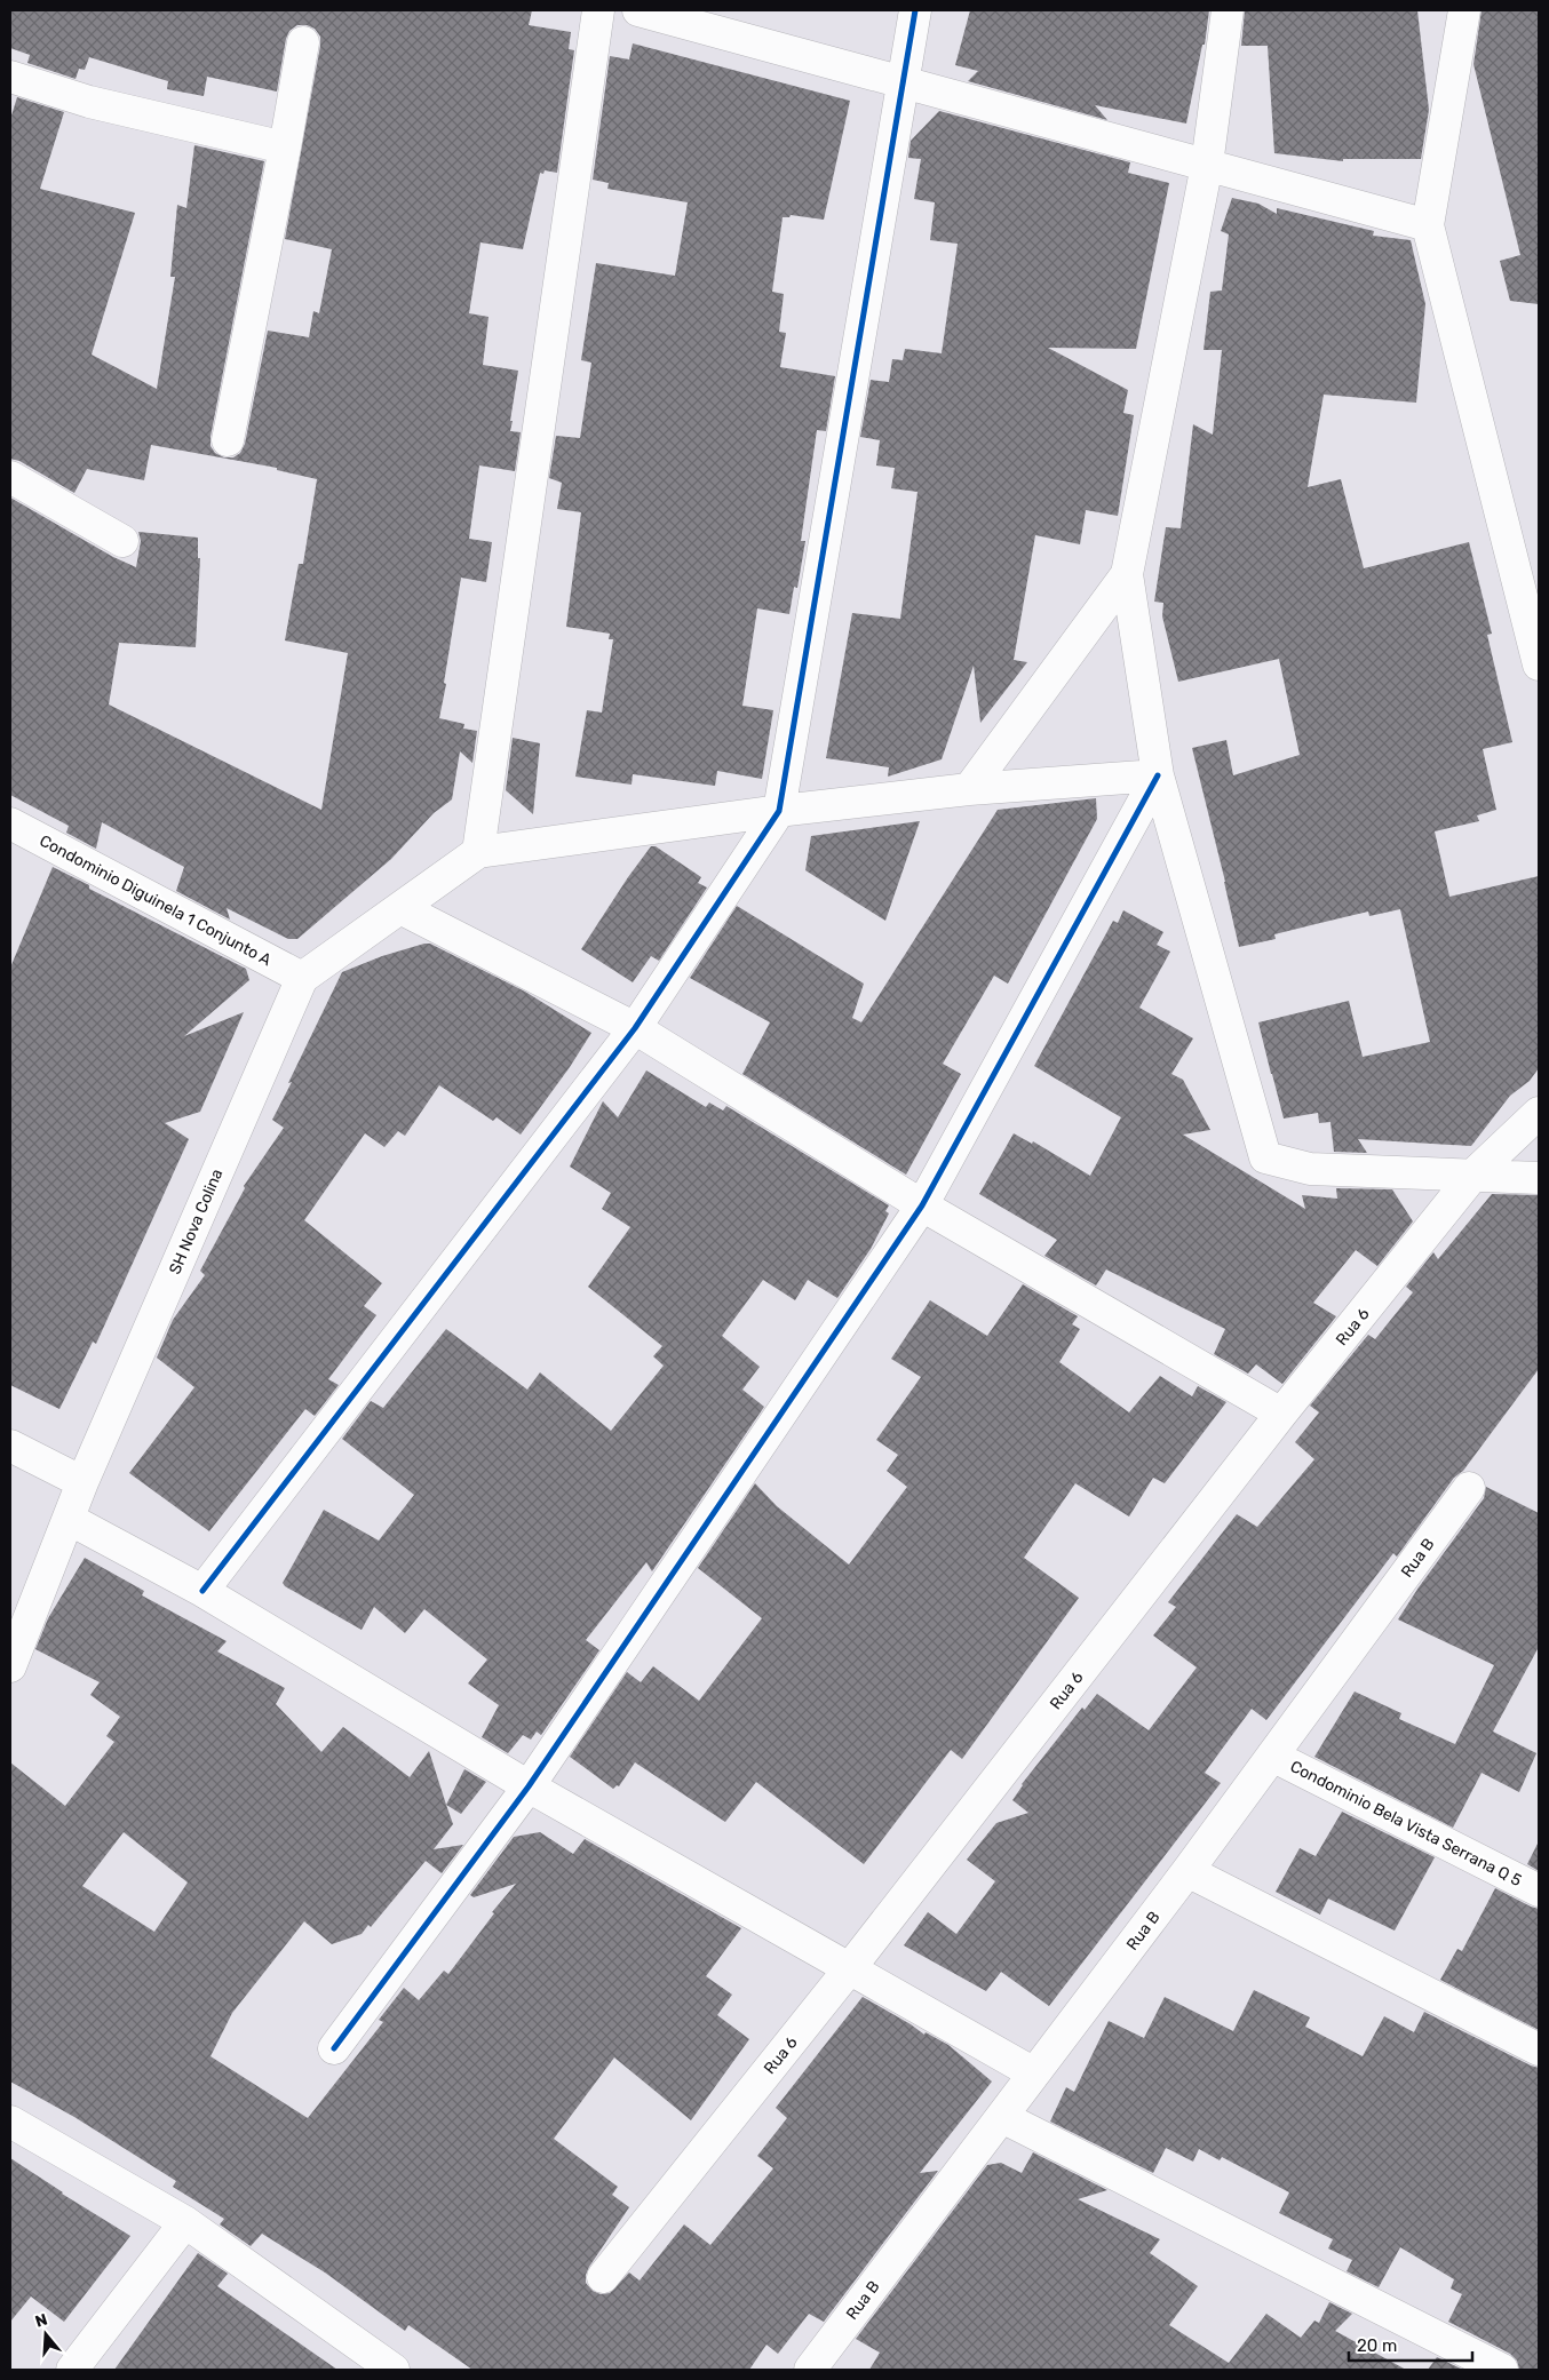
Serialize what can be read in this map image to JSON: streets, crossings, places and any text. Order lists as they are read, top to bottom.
{
  "streets": {
    "street": [
      "Condominio Diguinela 1 Conjunto A",
      "SH Nova Colina",
      "Rua 6",
      "Rua B",
      "Condominio Bela Vista Serrana Q 5"
    ]
  },
  "crossings": [
    ["Condominio Diguinela 1 Conjunto A", "SH Nova Colina"],
    ["Rua B", "Condominio Bela Vista Serrana Q 5"]
  ],
  "scale_bar": "20 m",
  "north": "top"
}
